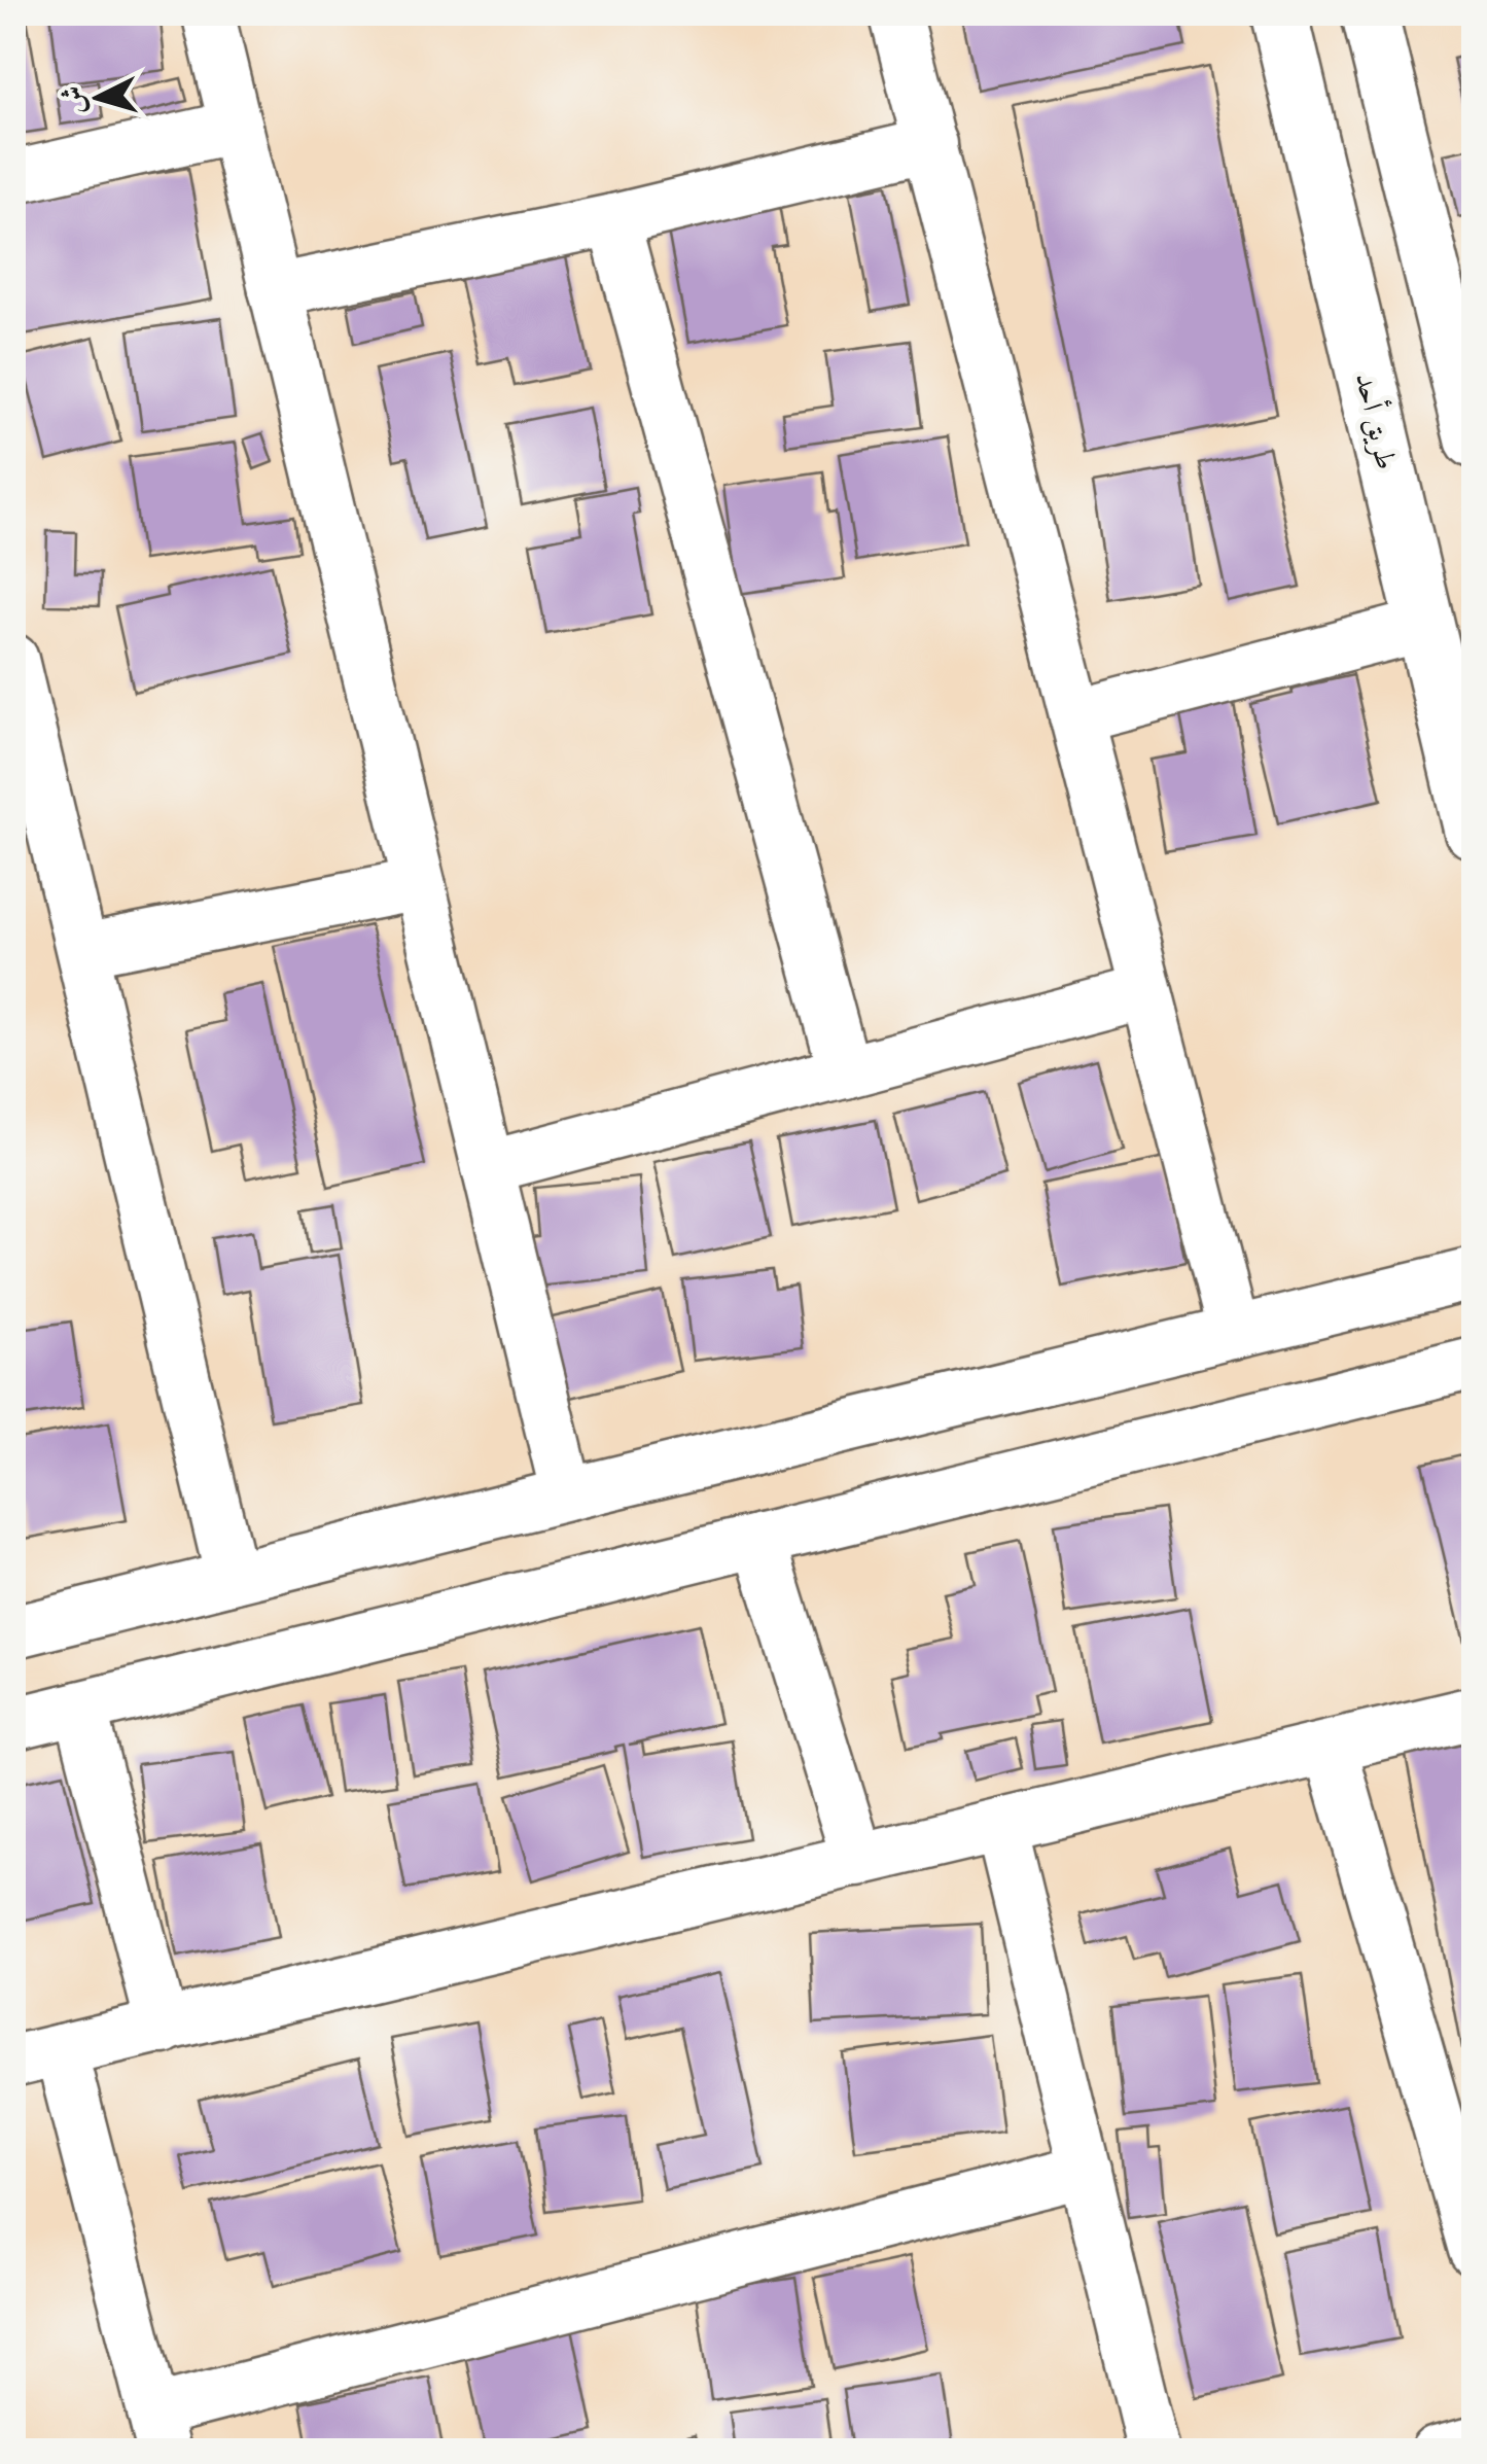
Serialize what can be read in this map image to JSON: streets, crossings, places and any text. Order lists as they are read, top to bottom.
{
  "streets": {
    "main road": ["طريق أحد"]
  },
  "north": "left"
}
